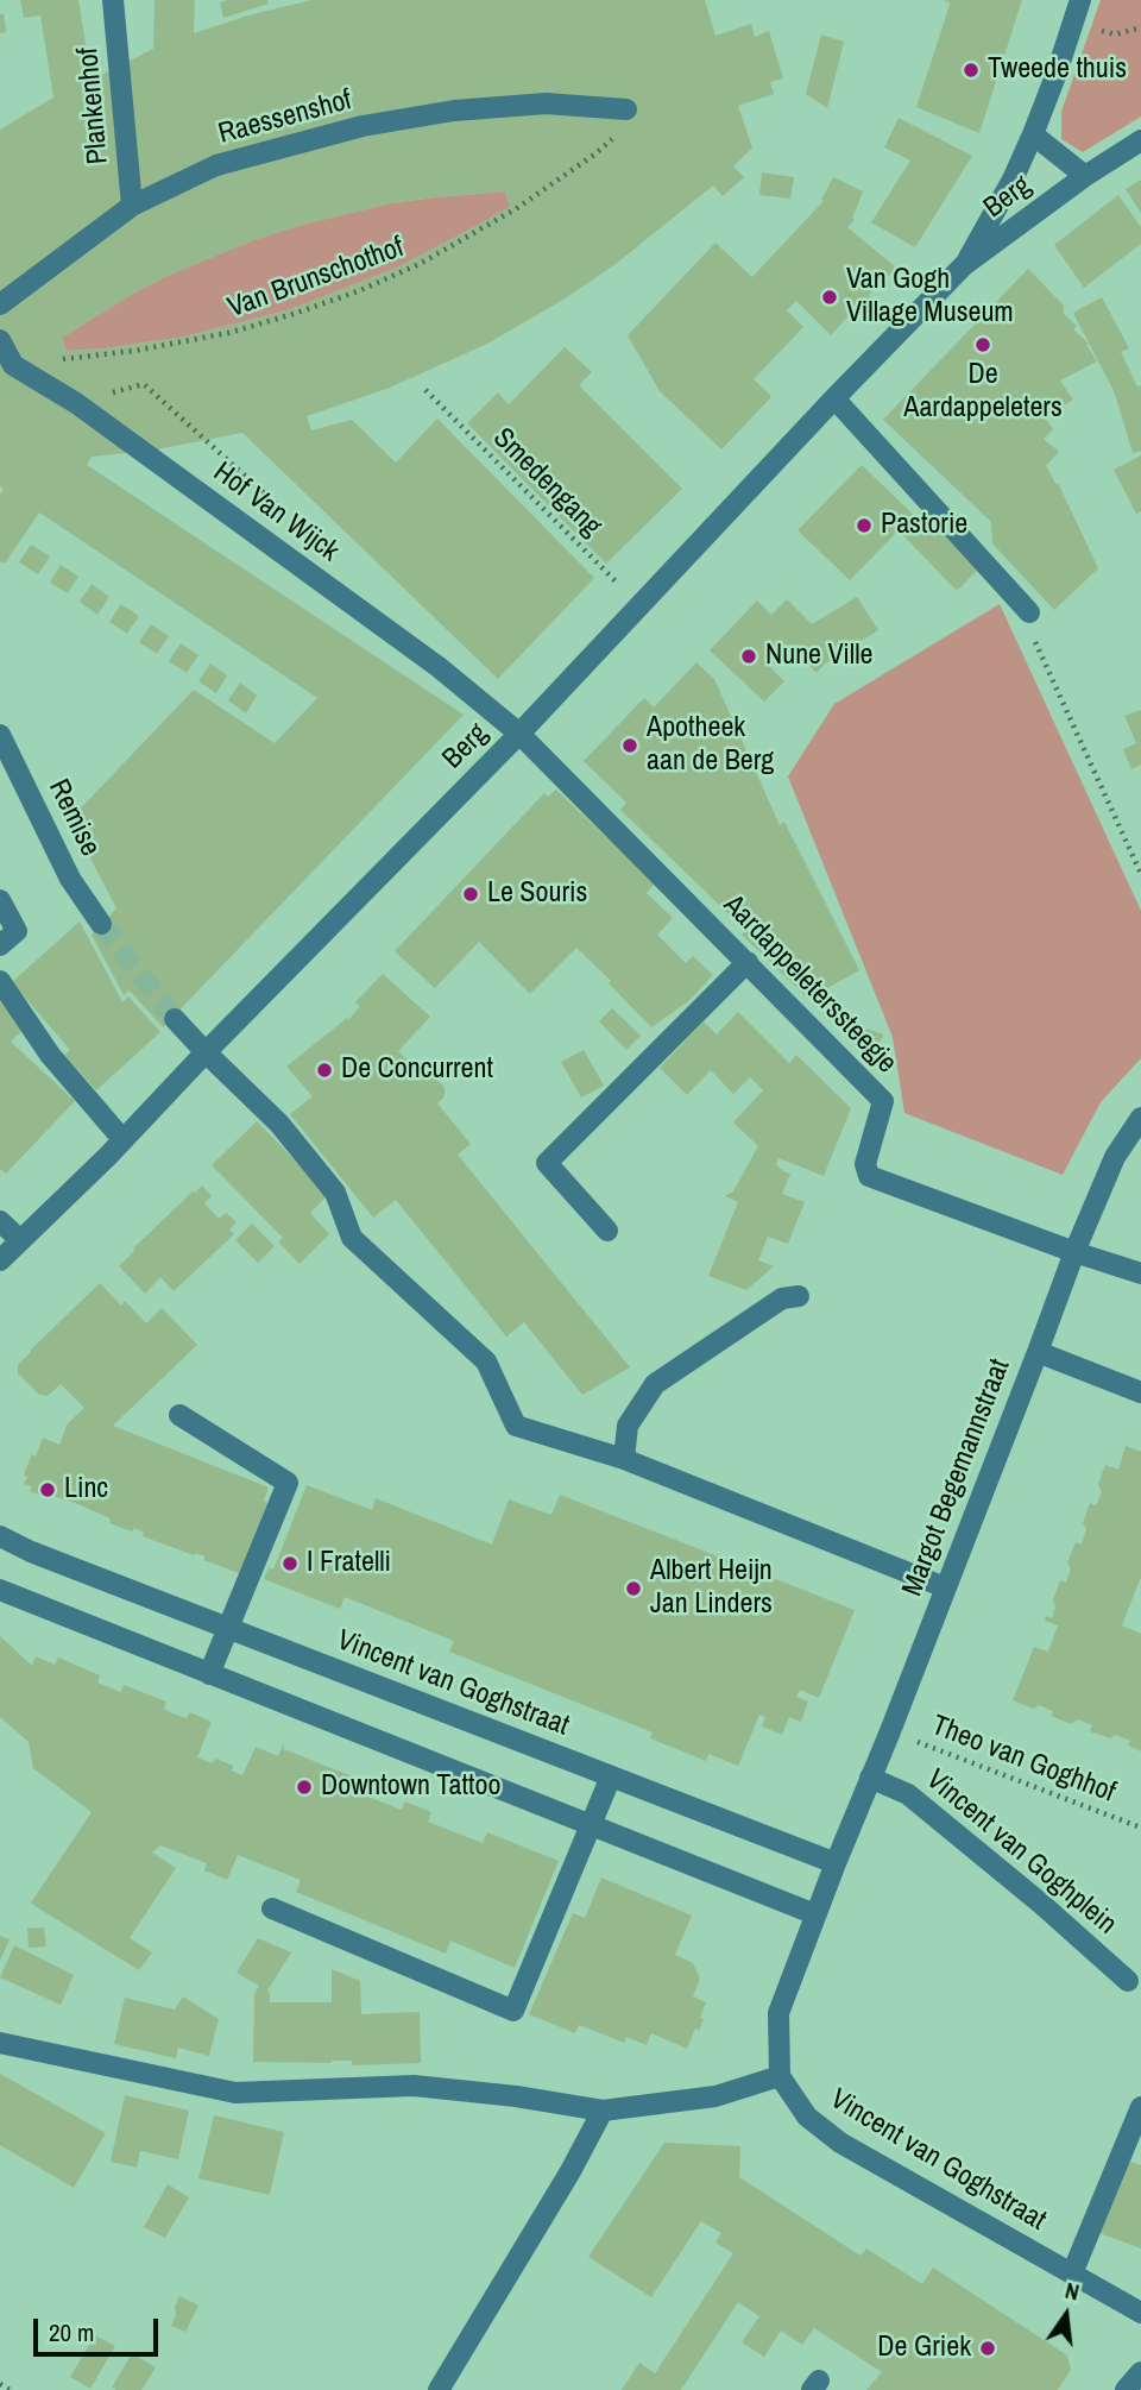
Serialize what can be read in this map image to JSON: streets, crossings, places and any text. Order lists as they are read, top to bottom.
{
  "streets": {
    "street": [
      "Plankenhof",
      "Raessenshof",
      "Berg",
      "Hof Van Wijck",
      "Remise",
      "Aardappeleterssteegje",
      "Margot Begemannstraat",
      "Vincent van Goghstraat",
      "Vincent van Goghplein"
    ],
    "path": ["Van Brunschothof", "Smedengang", "Theo van Goghhof"]
  },
  "crossings": [
    ["Plankenhof", "Raessenshof"],
    ["Raessenshof", "Van Brunschothof"],
    ["Berg", "Smedengang"],
    ["Berg", "Hof Van Wijck"],
    ["Berg", "Aardappeleterssteegje"],
    ["Van Brunschothof", "Hof Van Wijck"],
    ["Hof Van Wijck", "Aardappeleterssteegje"],
    ["Aardappeleterssteegje", "Margot Begemannstraat"],
    ["Margot Begemannstraat", "Vincent van Goghstraat"],
    ["Margot Begemannstraat", "Theo van Goghhof"],
    ["Margot Begemannstraat", "Vincent van Goghplein"]
  ],
  "places": [
    "Tweede thuis",
    "Van Gogh Village Museum",
    "De Aardappeleters",
    "Pastorie",
    "Nune Ville",
    "Apotheek aan de Berg",
    "Le Souris",
    "De Concurrent",
    "Linc",
    "I Fratelli",
    "Albert Heijn Jan Linders",
    "Downtown Tattoo",
    "De Griek"
  ],
  "scale_bar": "20 m",
  "north": "top"
}
